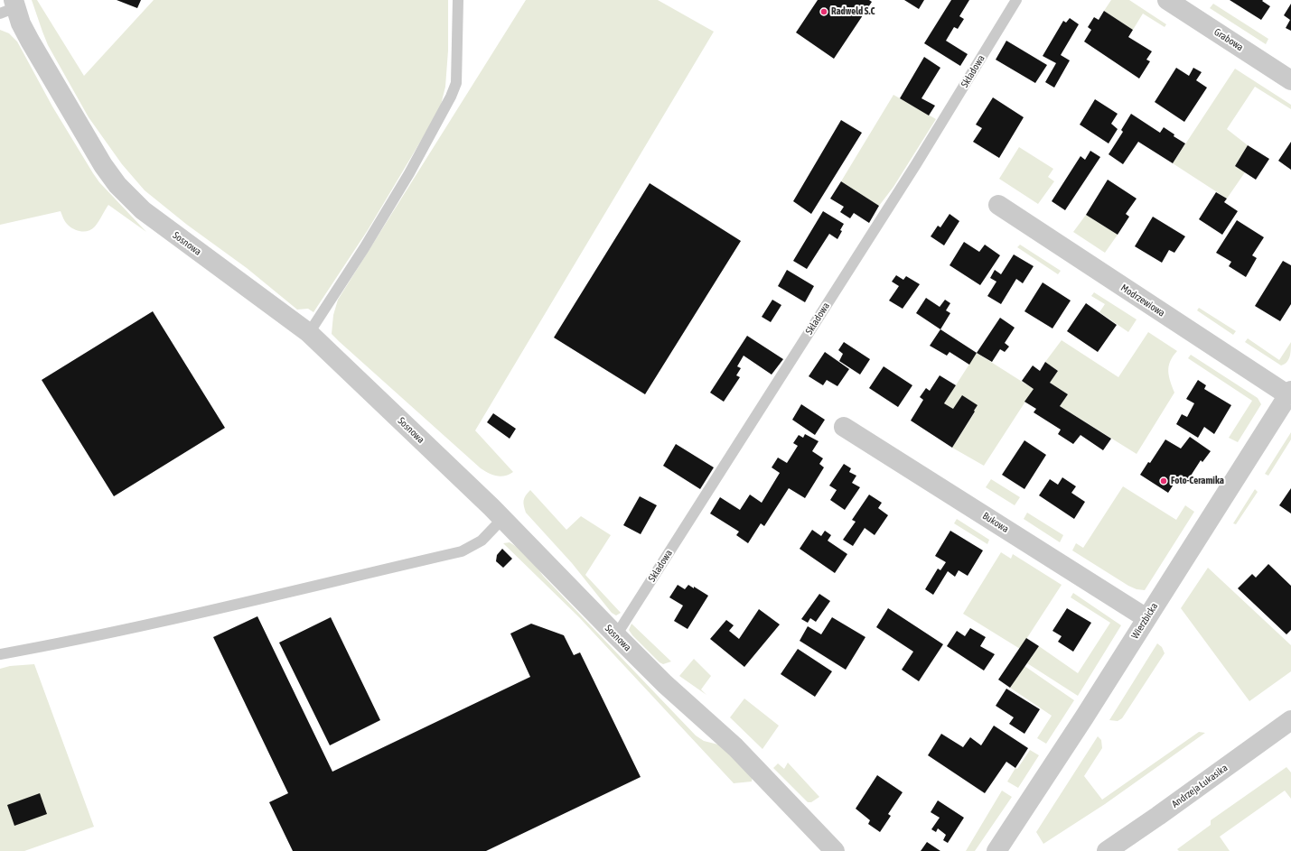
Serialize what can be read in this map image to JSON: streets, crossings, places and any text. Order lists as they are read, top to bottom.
{
  "streets": {
    "street": [
      "Grabowa",
      "Sosnowa",
      "Modrzewiowa",
      "Bukowa",
      "Wierzbicka",
      "Andrzeja Łukasika"
    ],
    "lane": ["Składowa"]
  },
  "crossings": [
    ["Składowa", "Sosnowa"],
    ["Modrzewiowa", "Wierzbicka"],
    ["Bukowa", "Wierzbicka"]
  ],
  "places": ["Radweld S.C", "Foto-Ceramika"]
}
